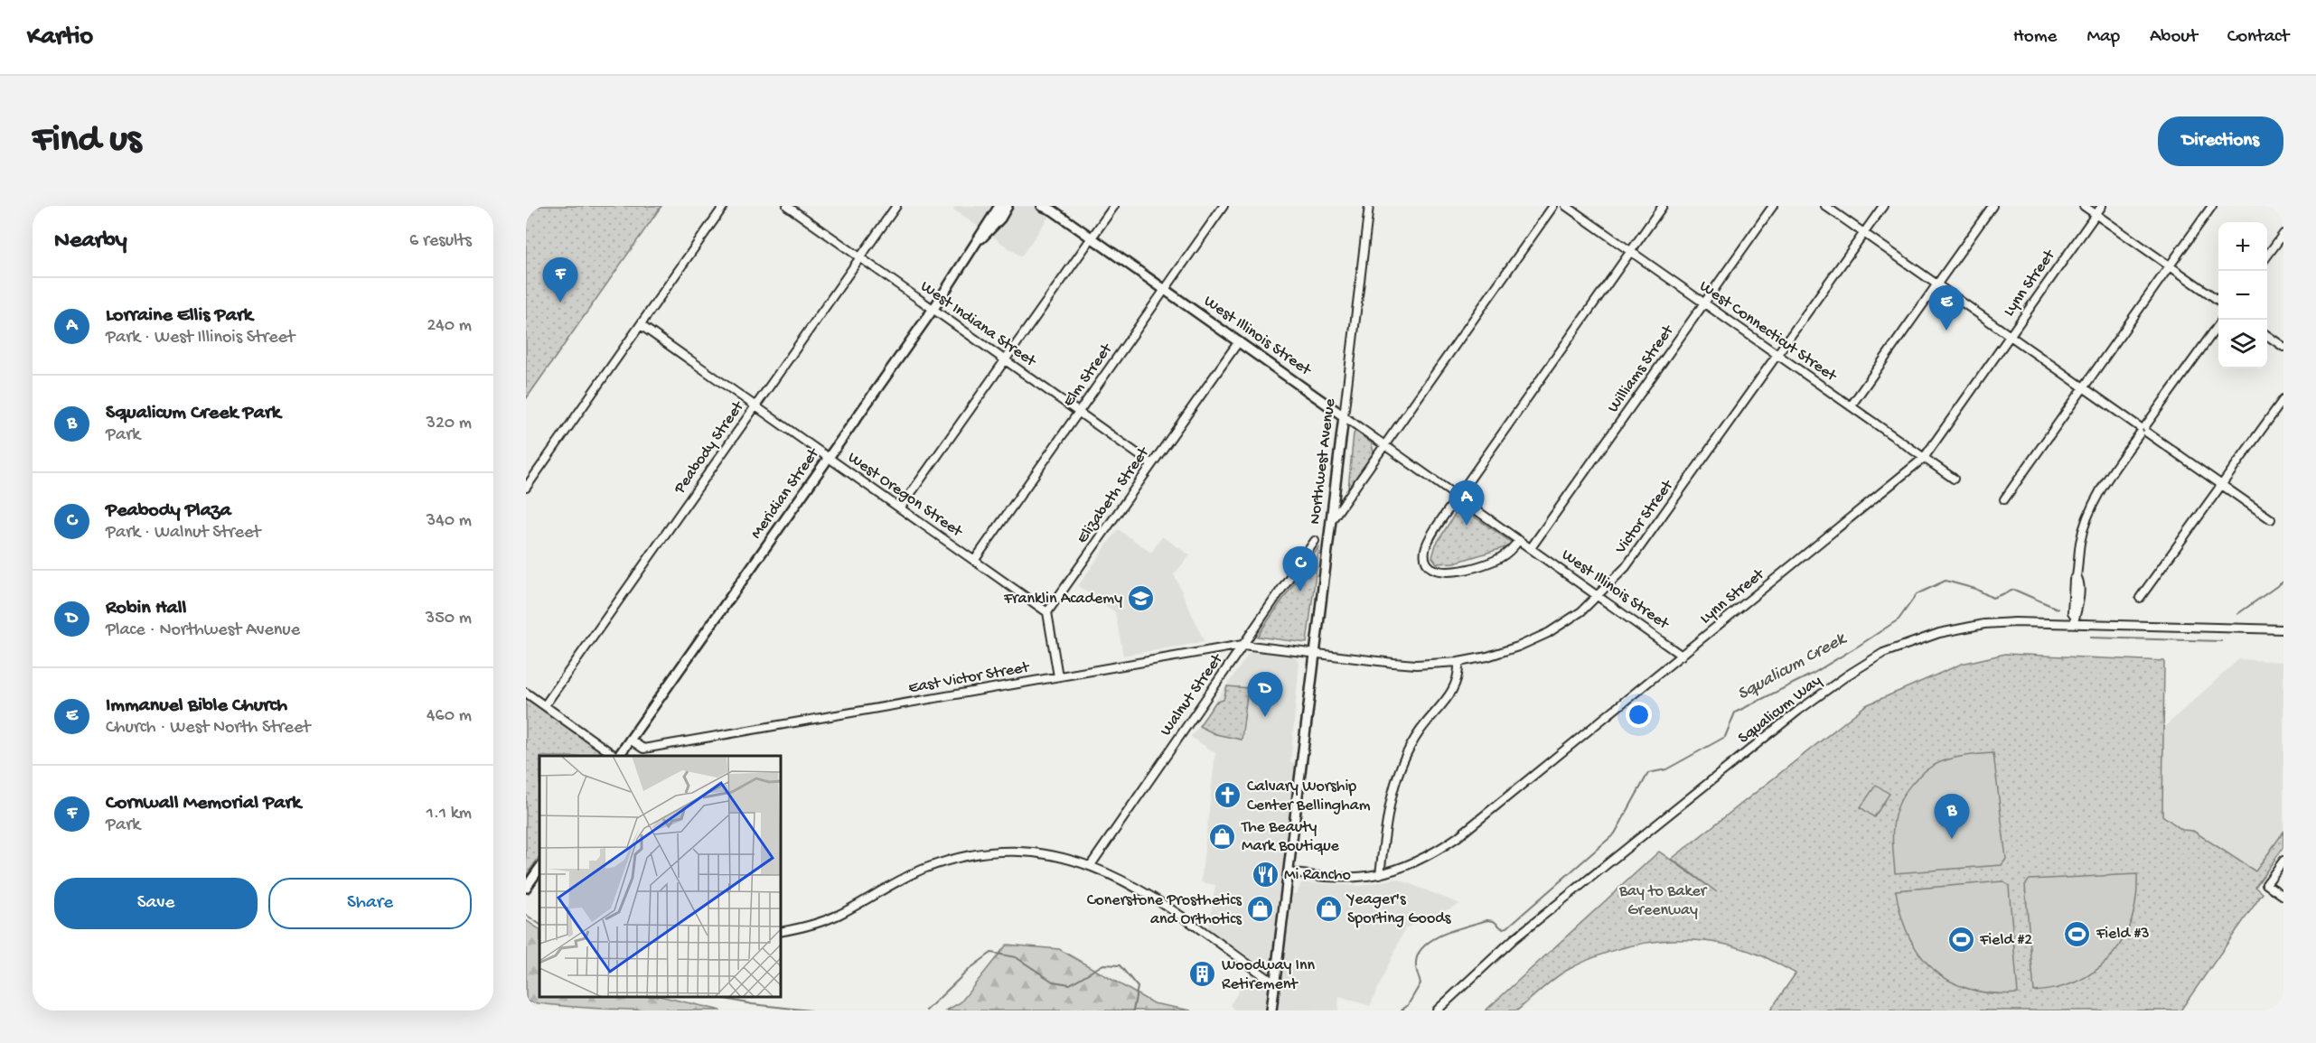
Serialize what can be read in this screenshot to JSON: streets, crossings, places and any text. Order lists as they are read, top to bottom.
{
  "streets": {
    "main road": ["West Illinois Street", "Northwest Avenue", "Meridian Street"],
    "street": [
      "Lynn Street",
      "West Indiana Street",
      "West Connecticut Street",
      "Williams Street",
      "Elm Street",
      "Peabody Street",
      "West Oregon Street",
      "Elizabeth Street",
      "Victor Street",
      "East Victor Street",
      "Walnut Street",
      "Squalicum Way"
    ]
  },
  "crossings": [
    ["Lynn Street", "West Connecticut Street"],
    ["Lynn Street", "West Illinois Street"],
    ["Lynn Street", "Northwest Avenue"],
    ["West Indiana Street", "Elm Street"],
    ["West Indiana Street", "Peabody Street"],
    ["West Indiana Street", "Meridian Street"],
    ["West Indiana Street", "Elizabeth Street"],
    ["West Connecticut Street", "Williams Street"],
    ["West Connecticut Street", "Victor Street"],
    ["West Illinois Street", "Williams Street"],
    ["West Illinois Street", "Elm Street"],
    ["West Illinois Street", "Northwest Avenue"],
    ["West Illinois Street", "Elizabeth Street"],
    ["West Illinois Street", "Victor Street"],
    ["Elm Street", "West Oregon Street"],
    ["Peabody Street", "West Oregon Street"],
    ["Northwest Avenue", "Victor Street"],
    ["Northwest Avenue", "East Victor Street"],
    ["Meridian Street", "West Oregon Street"],
    ["Meridian Street", "East Victor Street"],
    ["West Oregon Street", "Elizabeth Street"],
    ["Victor Street", "East Victor Street"],
    ["East Victor Street", "Walnut Street"]
  ],
  "water": ["Squalicum Creek"],
  "parks": ["Bay to Baker Greenway"],
  "places": {
    "school or university": ["Franklin Academy"],
    "church": ["Calvary Worship Center Bellingham"],
    "shop": ["The Beauty Mark Boutique", "Yeager's Sporting Goods", "Conerstone Prosthetics and Orthotics"],
    "restaurant": ["Mi Rancho"],
    "sports": ["Field #3", "Field #2"],
    "building": ["Woodway Inn Retirement"]
  },
  "page": {
    "header": "Kartio",
    "nav": [
      "Home",
      "Map",
      "About",
      "Contact"
    ],
    "buttons": [
      "Directions",
      ["Save", "Share"]
    ],
    "title": "Find us",
    "heading": ["Nearby", "6 results"],
    "map_buttons": ["+", "−"],
    "pins": [
      "F",
      "E",
      "A",
      "C",
      "D",
      "B"
    ],
    "list": [
      {
        "mark": "A",
        "name": "Lorraine Ellis Park",
        "note": "Park · West Illinois Street",
        "value": "240 m"
      },
      {
        "mark": "B",
        "name": "Squalicum Creek Park",
        "note": "Park",
        "value": "320 m"
      },
      {
        "mark": "C",
        "name": "Peabody Plaza",
        "note": "Park · Walnut Street",
        "value": "340 m"
      },
      {
        "mark": "D",
        "name": "Robin Hall",
        "note": "Place · Northwest Avenue",
        "value": "350 m"
      },
      {
        "mark": "E",
        "name": "Immanuel Bible Church",
        "note": "Church · West North Street",
        "value": "460 m"
      },
      {
        "mark": "F",
        "name": "Cornwall Memorial Park",
        "note": "Park",
        "value": "1.1 km"
      }
    ]
  }
}
